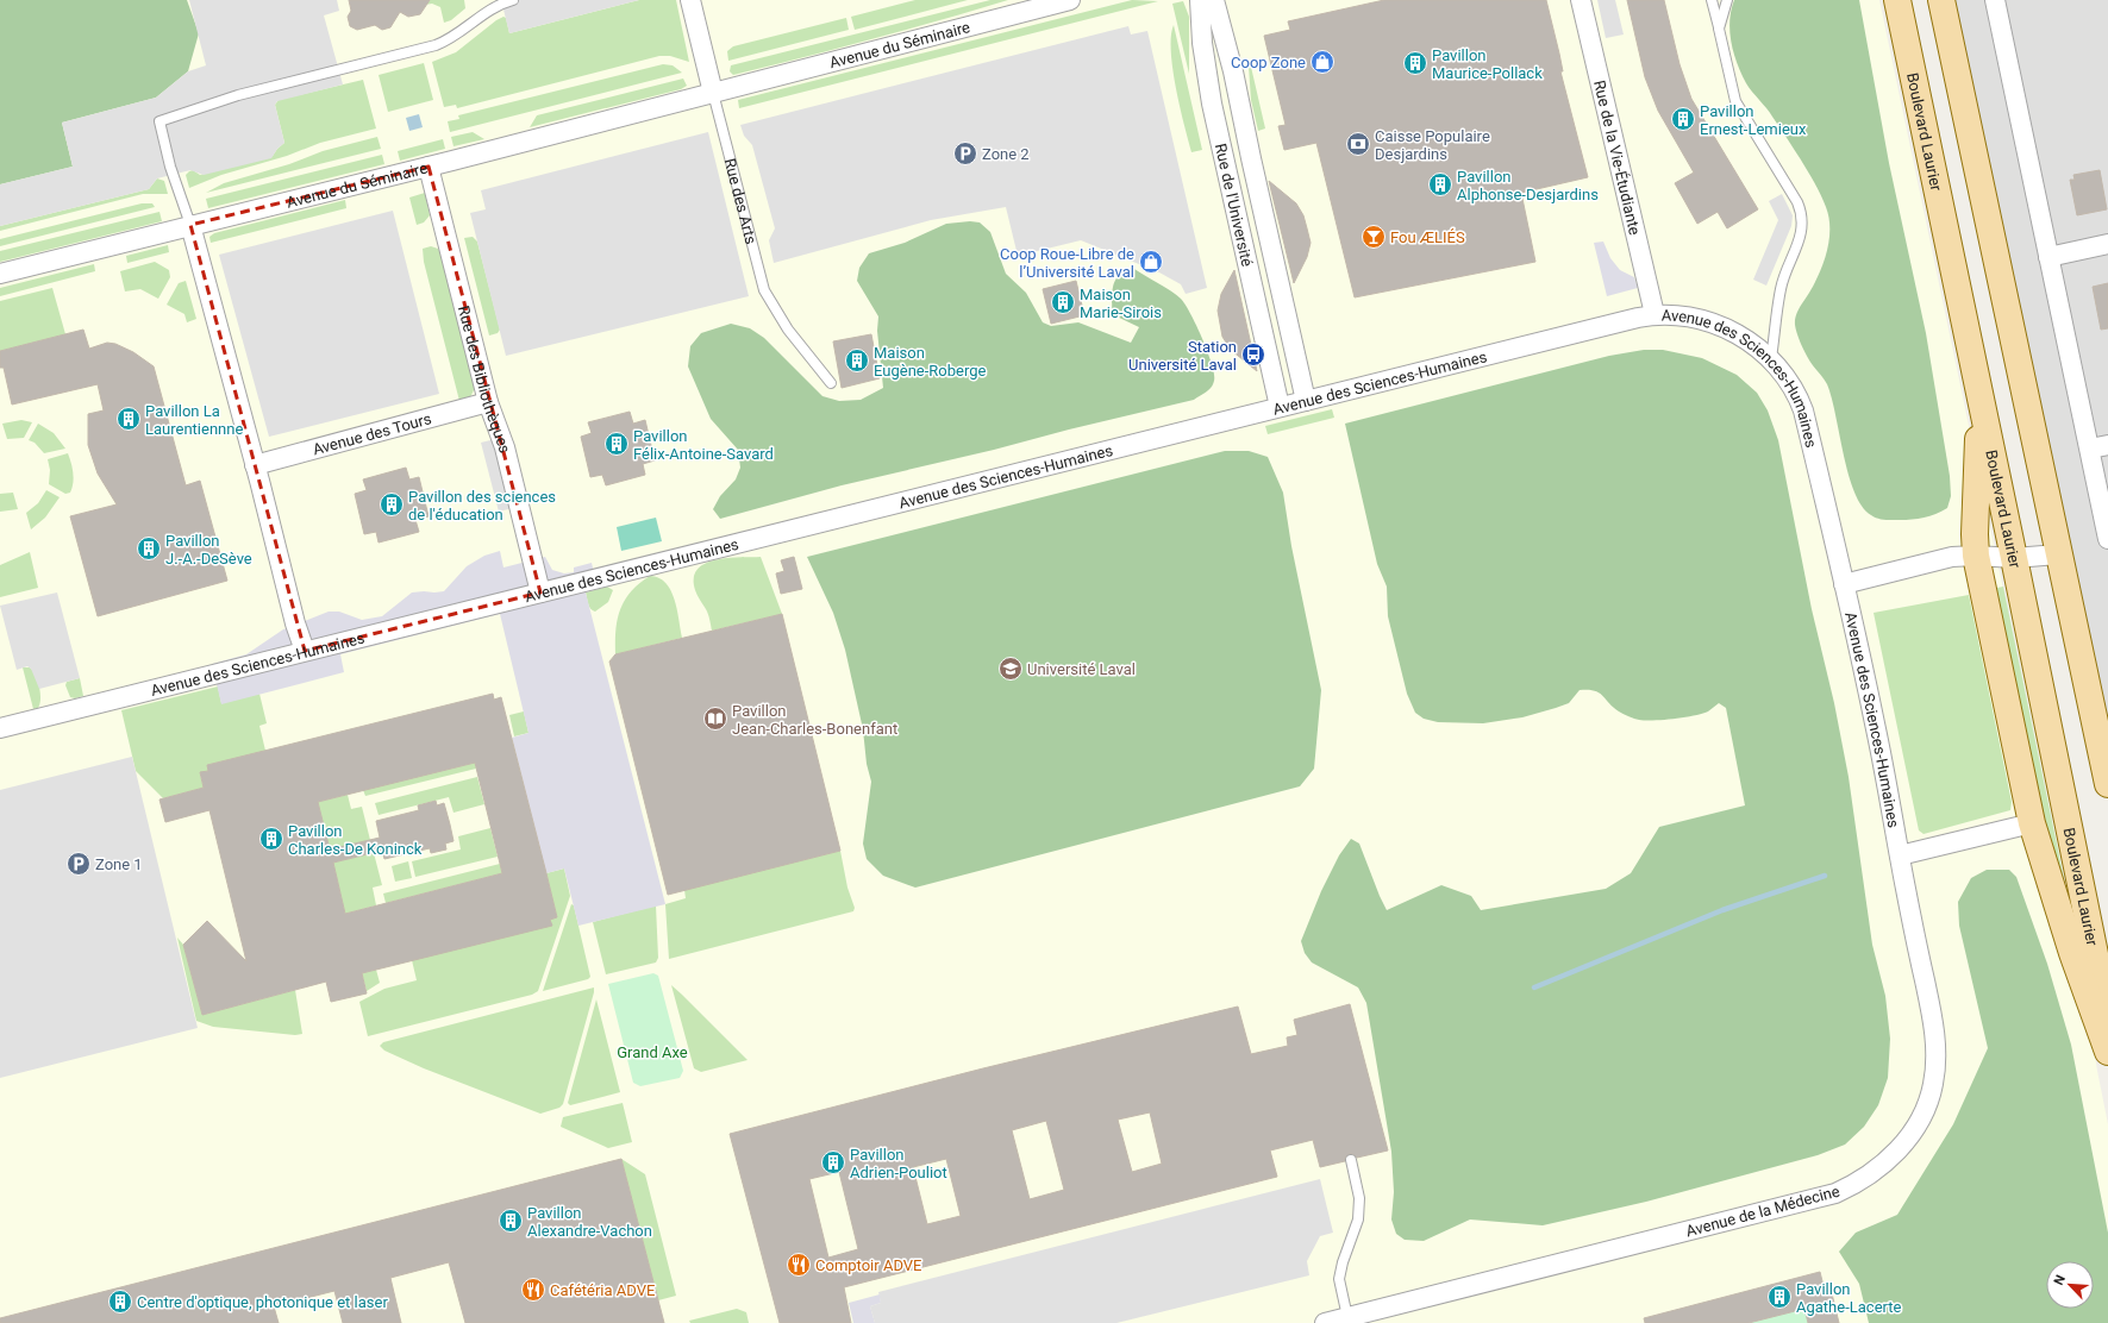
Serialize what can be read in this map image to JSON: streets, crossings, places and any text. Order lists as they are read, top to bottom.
{
  "streets": {
    "main road": ["Boulevard Laurier"],
    "street": [
      "Avenue du Séminaire",
      "Rue de la Vie-Étudiante",
      "Rue des Arts",
      "Rue de l'Université",
      "Rue des Bibliothèques",
      "Avenue des Sciences-Humaines",
      "Avenue des Tours",
      "Avenue de la Médecine"
    ]
  },
  "crossings": [
    ["Avenue du Séminaire", "Rue des Arts"],
    ["Avenue du Séminaire", "Rue des Bibliothèques"],
    ["Rue de la Vie-Étudiante", "Avenue des Sciences-Humaines"],
    ["Rue de l'Université", "Avenue des Sciences-Humaines"],
    ["Rue des Bibliothèques", "Avenue des Sciences-Humaines"],
    ["Rue des Bibliothèques", "Avenue des Tours"],
    ["Avenue des Sciences-Humaines", "Avenue de la Médecine"]
  ],
  "parks": ["Grand Axe"],
  "places": {
    "shop": ["Coop Zone", "Coop Roue-Libre de l’Université Laval"],
    "building": [
      "Pavillon Maurice-Pollack",
      "Pavillon Ernest-Lemieux",
      "Pavillon Alphonse-Desjardins",
      "Maison Marie-Sirois",
      "Maison Eugène-Roberge",
      "Pavillon La Laurentiennne",
      "Pavillon Félix-Antoine-Savard",
      "Pavillon des sciences de l'éducation",
      "Pavillon J.-A.-DeSève",
      "Pavillon Charles-De Koninck",
      "Pavillon Adrien-Pouliot",
      "Pavillon Alexandre-Vachon",
      "Pavillon Agathe-Lacerte",
      "Centre d'optique, photonique et laser"
    ],
    "bank": ["Caisse Populaire Desjardins"],
    "parking": ["Zone 2", "Zone 1"],
    "bar": ["Fou ÆLIÉS"],
    "bus stop": ["Station Université Laval"],
    "school or university": ["Université Laval"],
    "library": ["Pavillon Jean-Charles-Bonenfant"],
    "restaurant": ["Comptoir ADVE", "Cafétéria ADVE"]
  },
  "north": "top left"
}
